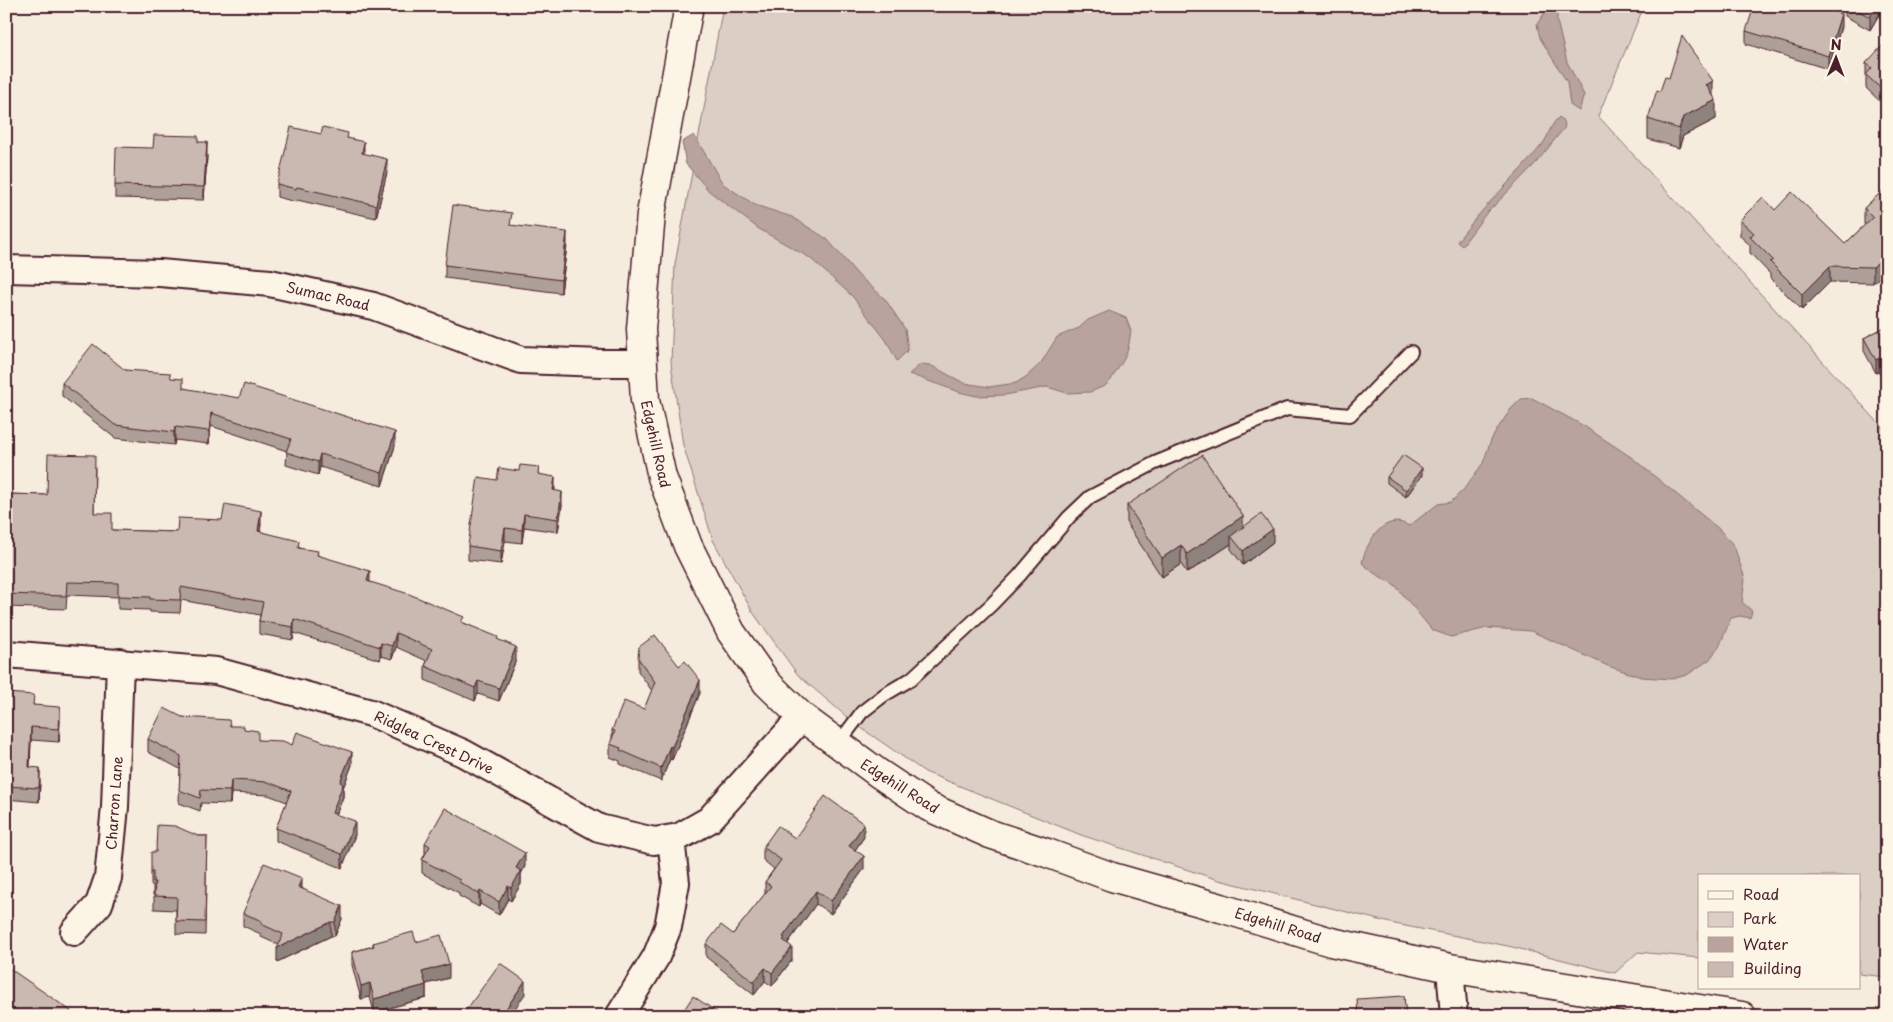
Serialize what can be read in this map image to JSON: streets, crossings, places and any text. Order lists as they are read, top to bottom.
{
  "streets": {
    "street": [
      "Sumac Road",
      "Edgehill Road",
      "Ridglea Crest Drive",
      "Charron Lane"
    ]
  },
  "crossings": [
    ["Sumac Road", "Edgehill Road"],
    ["Edgehill Road", "Ridglea Crest Drive"],
    ["Ridglea Crest Drive", "Charron Lane"]
  ],
  "legend": [
    "Road",
    "Park",
    "Water",
    "Building"
  ],
  "north": "top"
}
